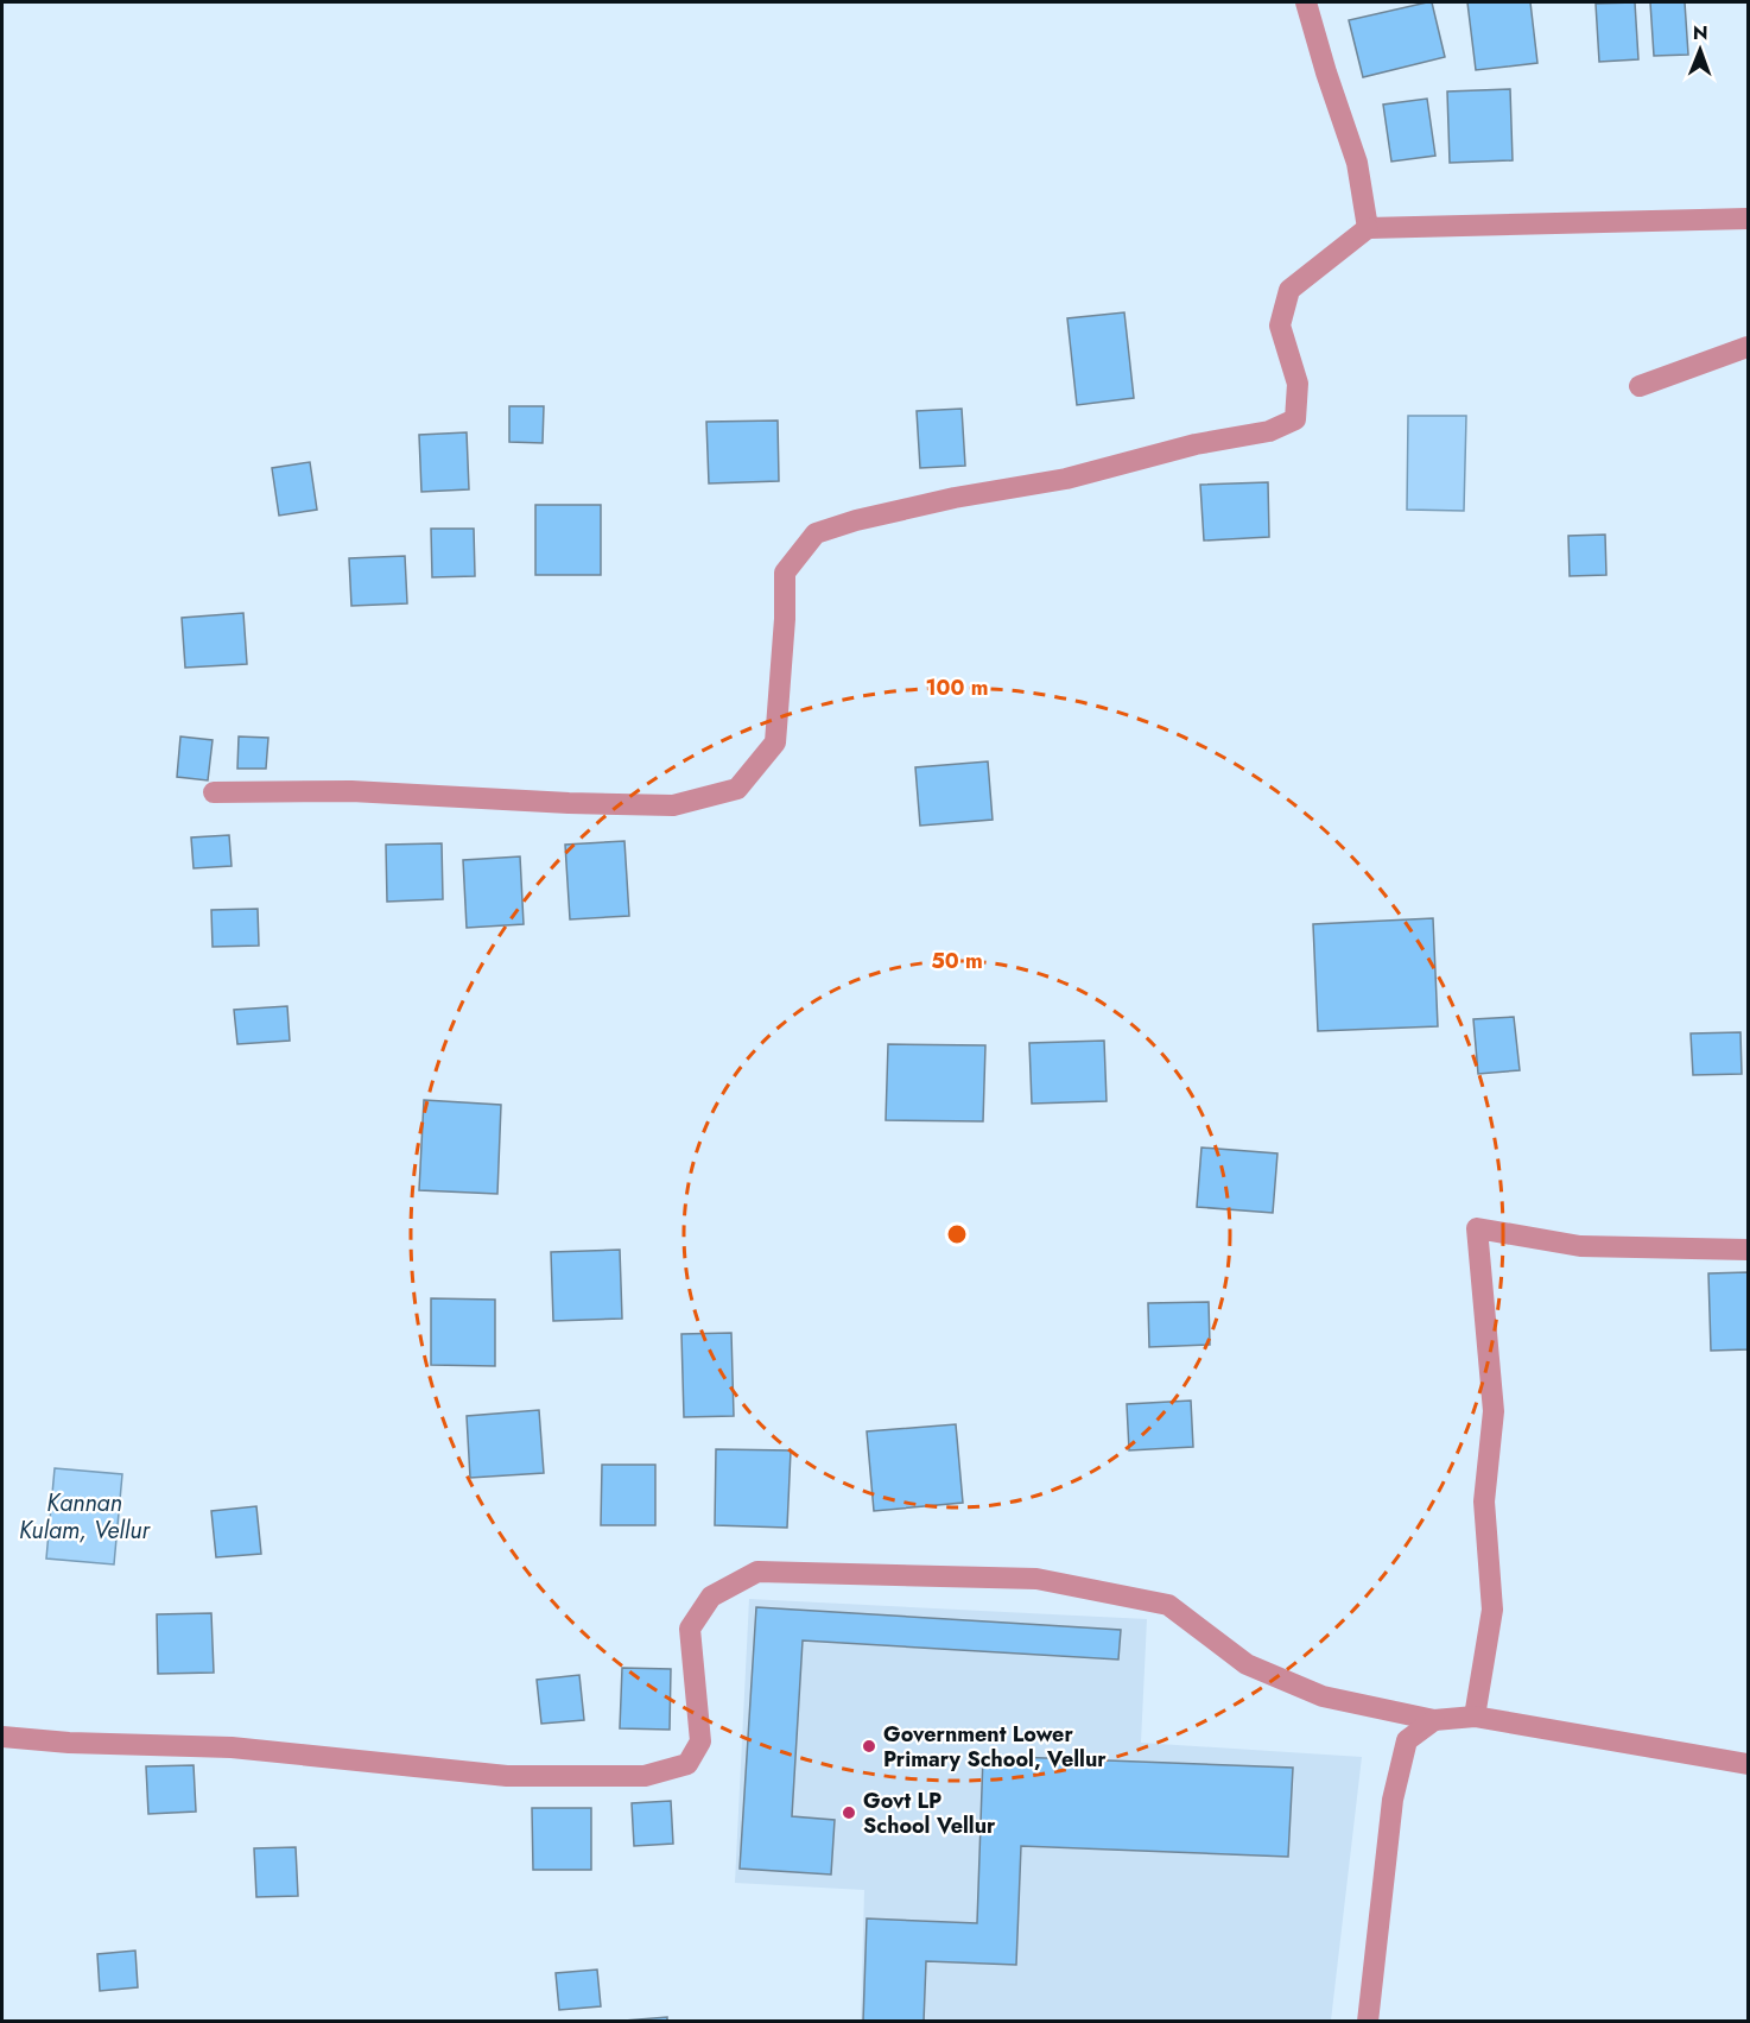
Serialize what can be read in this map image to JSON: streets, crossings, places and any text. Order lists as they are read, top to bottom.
{
  "water": ["Kannan Kulam, Vellur"],
  "places": ["Government Lower Primary School, Vellur", "Govt LP School Vellur"],
  "north": "top",
  "rings": ["100 m", "50 m"]
}
